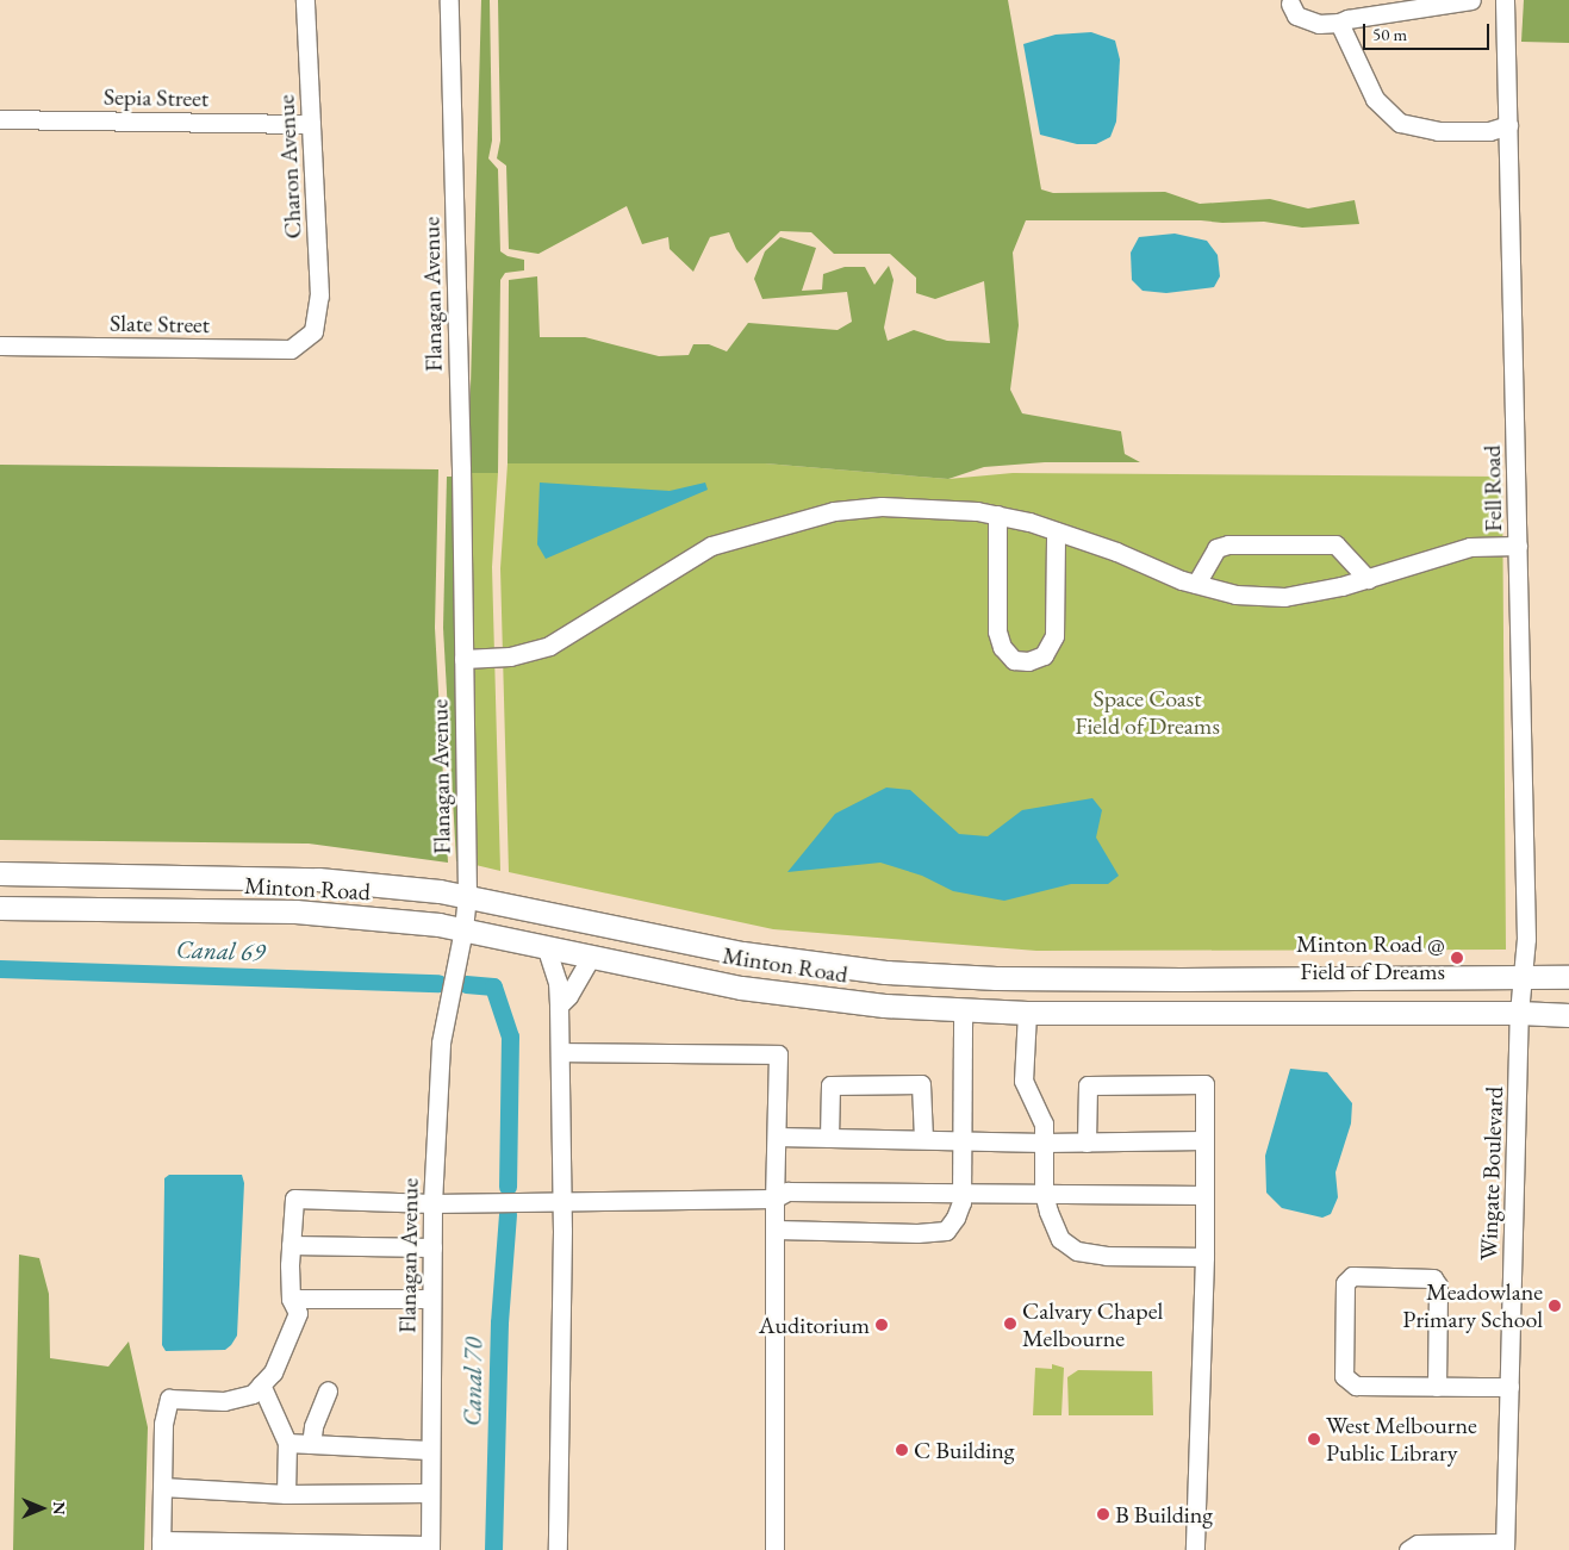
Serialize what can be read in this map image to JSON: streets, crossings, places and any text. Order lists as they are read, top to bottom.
{
  "streets": {
    "main road": ["Minton Road"],
    "street": [
      "Sepia Street",
      "Charon Avenue",
      "Flanagan Avenue",
      "Slate Street",
      "Fell Road",
      "Wingate Boulevard"
    ]
  },
  "crossings": [
    ["Sepia Street", "Charon Avenue"],
    ["Charon Avenue", "Slate Street"],
    ["Flanagan Avenue", "Minton Road"],
    ["Fell Road", "Minton Road"],
    ["Fell Road", "Wingate Boulevard"],
    ["Minton Road", "Wingate Boulevard"]
  ],
  "water": ["Canal 69", "Canal 70"],
  "parks": ["Space Coast Field of Dreams"],
  "places": [
    "Minton Road @ Field of Dreams",
    "Meadowlane Primary School",
    "Calvary Chapel Melbourne",
    "Auditorium",
    "West Melbourne Public Library",
    "C Building",
    "B Building"
  ],
  "scale_bar": "50 m",
  "north": "right"
}
